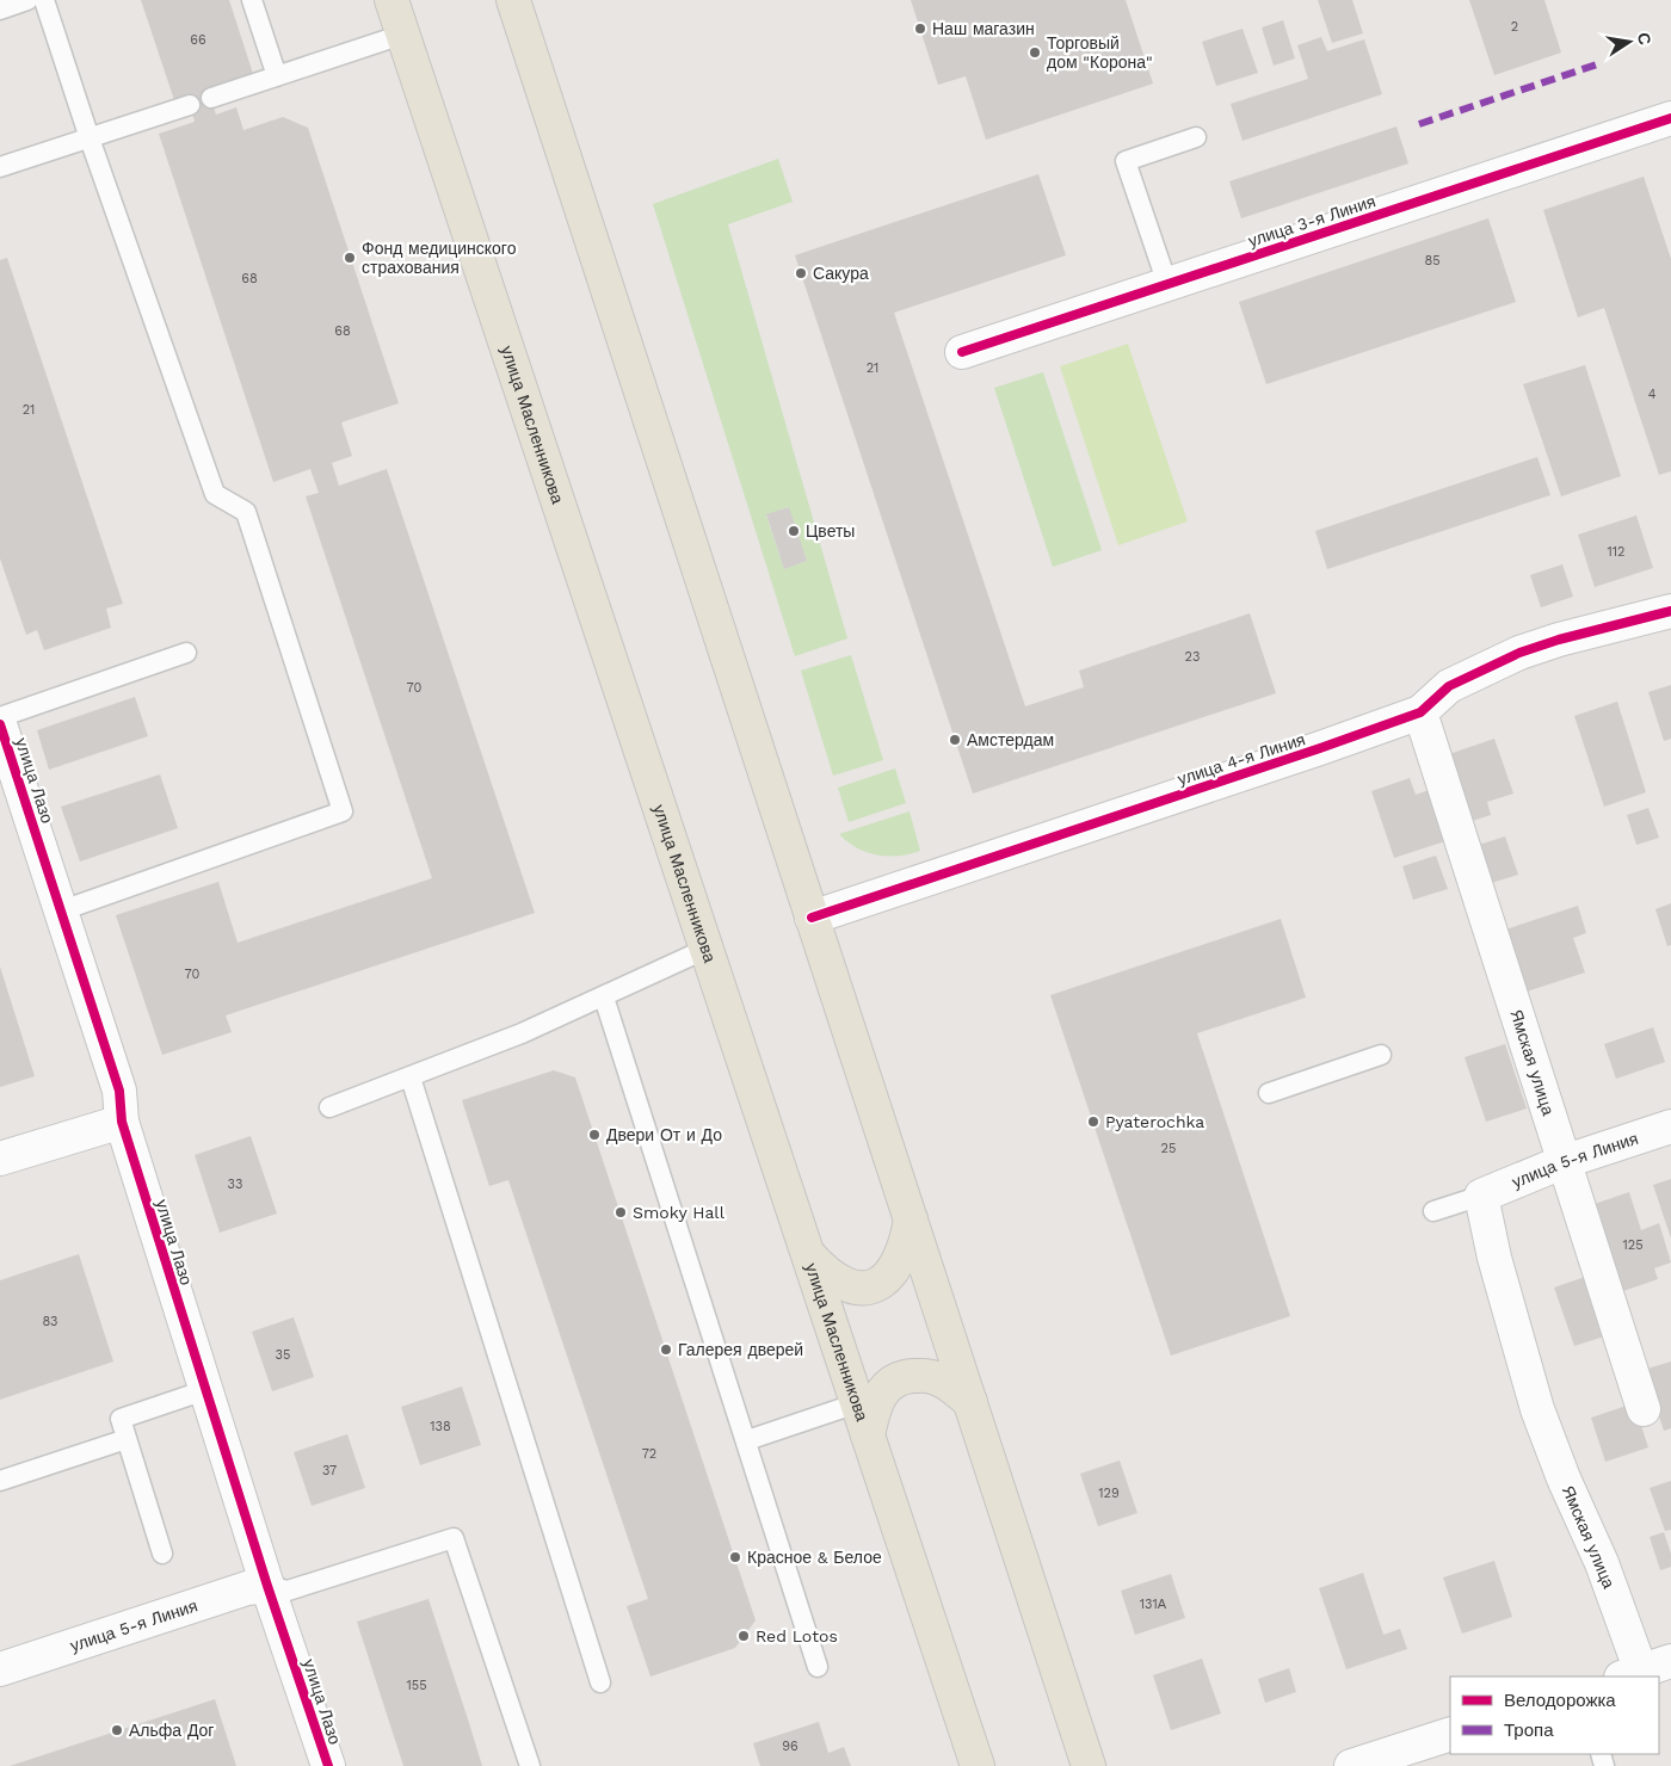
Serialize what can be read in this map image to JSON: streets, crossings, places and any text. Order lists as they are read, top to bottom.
{
  "streets": {
    "main road": ["улица Масленникова"],
    "street": [
      "улица 3-я Линия",
      "улица 4-я Линия",
      "улица Лазо",
      "Ямская улица",
      "улица 5-я Линия"
    ]
  },
  "crossings": [
    ["улица 4-я Линия", "Ямская улица"],
    ["улица Лазо", "улица 5-я Линия"],
    ["Ямская улица", "улица 5-я Линия"]
  ],
  "places": [
    "Наш магазин",
    "Торговый дом \"Корона\"",
    "Фонд медицинского страхования",
    "Сакура",
    "Цветы",
    "Амстердам",
    "Pyaterochka",
    "Двери От и До",
    "Smoky Hall",
    "Галерея дверей",
    "Красное & Белое",
    "Red Lotos",
    "Альфа Дог"
  ],
  "house_numbers": [
    "2",
    "66",
    "85",
    "68",
    "68",
    "21",
    "4",
    "21",
    "112",
    "23",
    "70",
    "70",
    "25",
    "33",
    "125",
    "83",
    "35",
    "138",
    "72",
    "37",
    "129",
    "131А",
    "155",
    "96"
  ],
  "legend": ["Велодорожка", "Тропа"],
  "north": "right"
}
